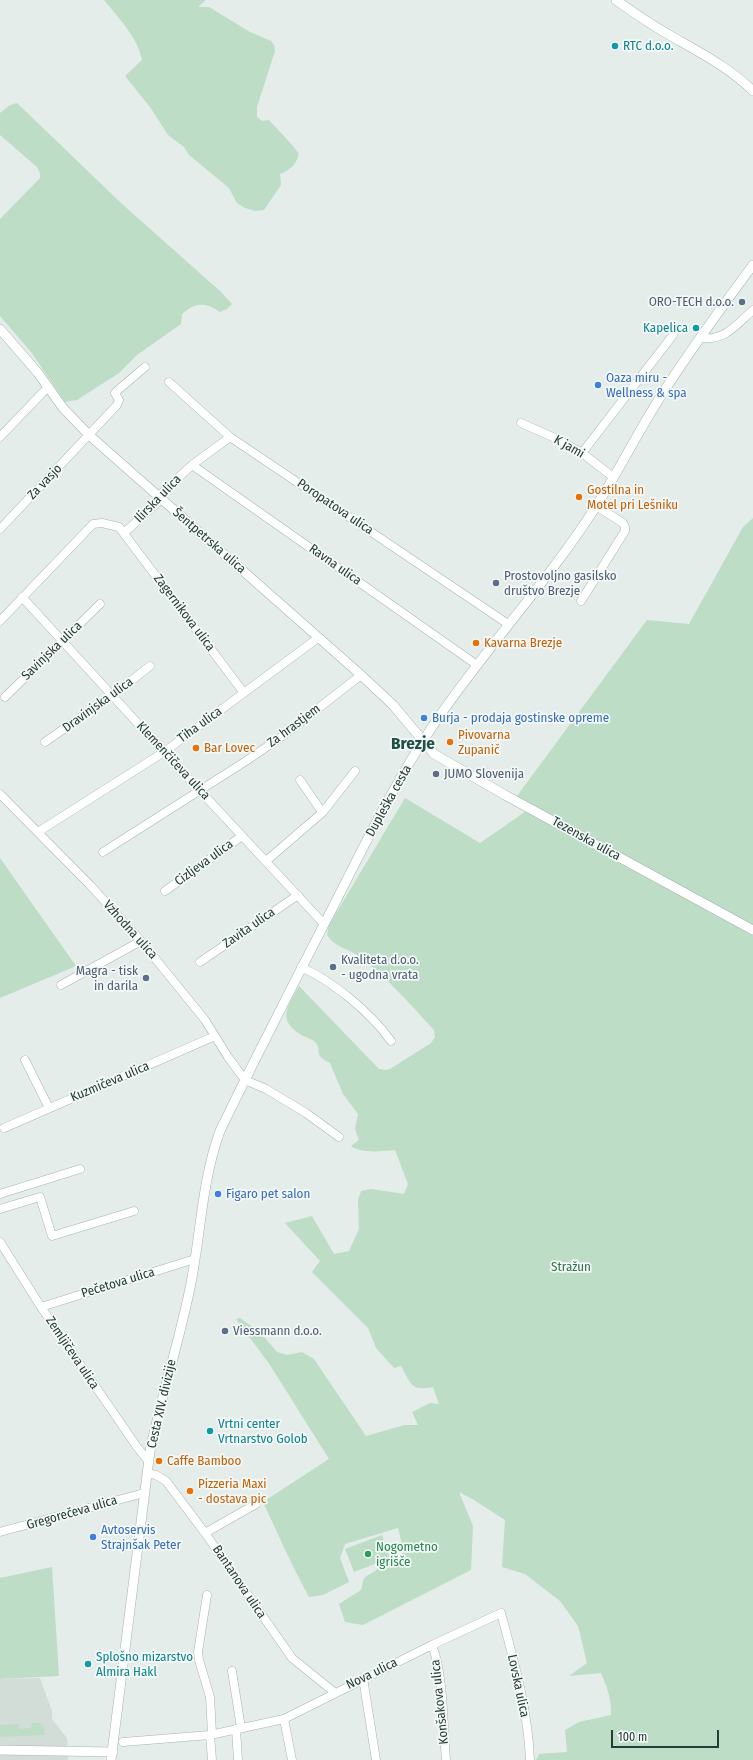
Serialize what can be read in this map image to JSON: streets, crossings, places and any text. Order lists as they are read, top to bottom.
{
  "streets": {
    "street": [
      "K jami",
      "Za vasjo",
      "Ilirska ulica",
      "Poropatova ulica",
      "Šentpetrska ulica",
      "Ravna ulica",
      "Zagernikova ulica",
      "Savinjska ulica",
      "Dravinjska ulica",
      "Tiha ulica",
      "Za hrastjem",
      "Klemenčičeva ulica",
      "Dupleška cesta",
      "Tezenska ulica",
      "Cizljeva ulica",
      "Zavita ulica",
      "Vzhodna ulica",
      "Kuzmičeva ulica",
      "Pečetova ulica",
      "Zemljičeva ulica",
      "Cesta XIV. divizije",
      "Gregorečeva ulica",
      "Bantanova ulica",
      "Nova ulica",
      "Lovska ulica",
      "Konšakova ulica"
    ]
  },
  "crossings": [
    ["K jami", "Dupleška cesta"],
    ["Za vasjo", "Šentpetrska ulica"],
    ["Ilirska ulica", "Poropatova ulica"],
    ["Ilirska ulica", "Šentpetrska ulica"],
    ["Ilirska ulica", "Ravna ulica"],
    ["Ilirska ulica", "Zagernikova ulica"],
    ["Ilirska ulica", "Klemenčičeva ulica"],
    ["Poropatova ulica", "Dupleška cesta"],
    ["Šentpetrska ulica", "Tiha ulica"],
    ["Šentpetrska ulica", "Za hrastjem"],
    ["Šentpetrska ulica", "Dupleška cesta"],
    ["Šentpetrska ulica", "Tezenska ulica"],
    ["Ravna ulica", "Dupleška cesta"],
    ["Zagernikova ulica", "Tiha ulica"],
    ["Savinjska ulica", "Klemenčičeva ulica"],
    ["Dravinjska ulica", "Klemenčičeva ulica"],
    ["Tiha ulica", "Klemenčičeva ulica"],
    ["Tiha ulica", "Vzhodna ulica"],
    ["Za hrastjem", "Klemenčičeva ulica"],
    ["Klemenčičeva ulica", "Dupleška cesta"],
    ["Klemenčičeva ulica", "Cizljeva ulica"],
    ["Klemenčičeva ulica", "Zavita ulica"],
    ["Dupleška cesta", "Tezenska ulica"],
    ["Dupleška cesta", "Vzhodna ulica"],
    ["Dupleška cesta", "Cesta XIV. divizije"],
    ["Vzhodna ulica", "Kuzmičeva ulica"],
    ["Vzhodna ulica", "Cesta XIV. divizije"],
    ["Pečetova ulica", "Zemljičeva ulica"],
    ["Pečetova ulica", "Cesta XIV. divizije"],
    ["Zemljičeva ulica", "Cesta XIV. divizije"],
    ["Cesta XIV. divizije", "Gregorečeva ulica"],
    ["Cesta XIV. divizije", "Bantanova ulica"],
    ["Bantanova ulica", "Nova ulica"],
    ["Nova ulica", "Lovska ulica"],
    ["Nova ulica", "Konšakova ulica"]
  ],
  "districts": ["Brezje"],
  "parks": ["Stražun"],
  "places": [
    "RTC d.o.o.",
    "ORO-TECH d.o.o.",
    "Kapelica",
    "Oaza miru - Wellness & spa",
    "Gostilna in Motel pri Lešniku",
    "Prostovoljno gasilsko društvo Brezje",
    "Kavarna Brezje",
    "Burja - prodaja gostinske opreme",
    "Pivovarna Zupanič",
    "Bar Lovec",
    "JUMO Slovenija",
    "Kvaliteta d.o.o. - ugodna vrata",
    "Magra - tisk in darila",
    "Figaro pet salon",
    "Viessmann d.o.o.",
    "Vrtni center Vrtnarstvo Golob",
    "Caffe Bamboo",
    "Pizzeria Maxi - dostava pic",
    "Avtoservis Strajnšak Peter",
    "Nogometno igrišče",
    "Splošno mizarstvo Almira Hakl"
  ],
  "scale_bar": "100 m"
}
